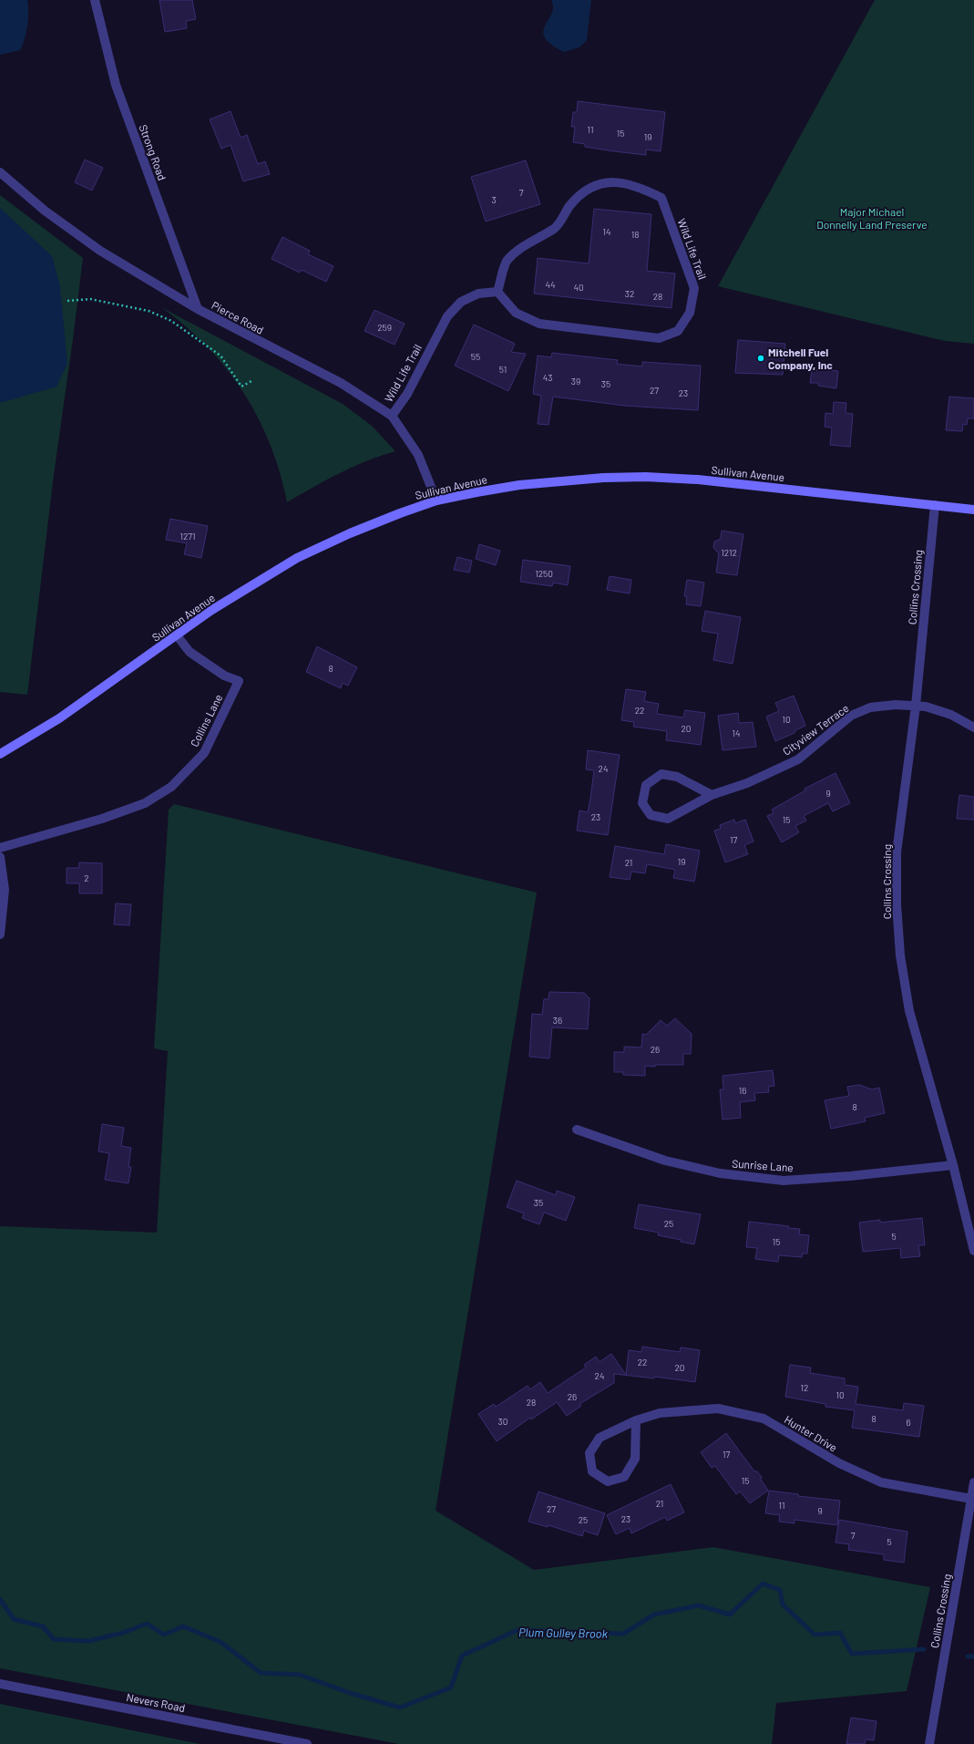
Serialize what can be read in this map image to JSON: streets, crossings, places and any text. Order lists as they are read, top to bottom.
{
  "streets": {
    "main road": ["Sullivan Avenue"],
    "street": [
      "Strong Road",
      "Wild Life Trail",
      "Pierce Road",
      "Collins Crossing",
      "Collins Lane",
      "Cityview Terrace",
      "Sunrise Lane",
      "Hunter Drive",
      "Nevers Road"
    ]
  },
  "crossings": [
    ["Strong Road", "Pierce Road"],
    ["Wild Life Trail", "Pierce Road"],
    ["Pierce Road", "Sullivan Avenue"],
    ["Sullivan Avenue", "Collins Crossing"],
    ["Sullivan Avenue", "Collins Lane"],
    ["Collins Crossing", "Cityview Terrace"],
    ["Collins Crossing", "Sunrise Lane"],
    ["Collins Crossing", "Hunter Drive"]
  ],
  "water": ["Plum Gulley Brook"],
  "parks": ["Major Michael Donnelly Land Preserve"],
  "places": ["Mitchell Fuel Company, Inc"],
  "house_numbers": [
    "11",
    "15",
    "19",
    "7",
    "3",
    "14",
    "18",
    "44",
    "40",
    "32",
    "28",
    "259",
    "55",
    "51",
    "43",
    "39",
    "35",
    "27",
    "23",
    "1271",
    "1212",
    "1250",
    "8",
    "22",
    "10",
    "20",
    "14",
    "24",
    "9",
    "23",
    "15",
    "17",
    "19",
    "21",
    "2",
    "36",
    "26",
    "16",
    "8",
    "35",
    "25",
    "5",
    "15",
    "22",
    "20",
    "24",
    "12",
    "10",
    "26",
    "28",
    "8",
    "30",
    "6",
    "17",
    "15",
    "21",
    "11",
    "27",
    "9",
    "23",
    "25",
    "7",
    "5"
  ]
}
